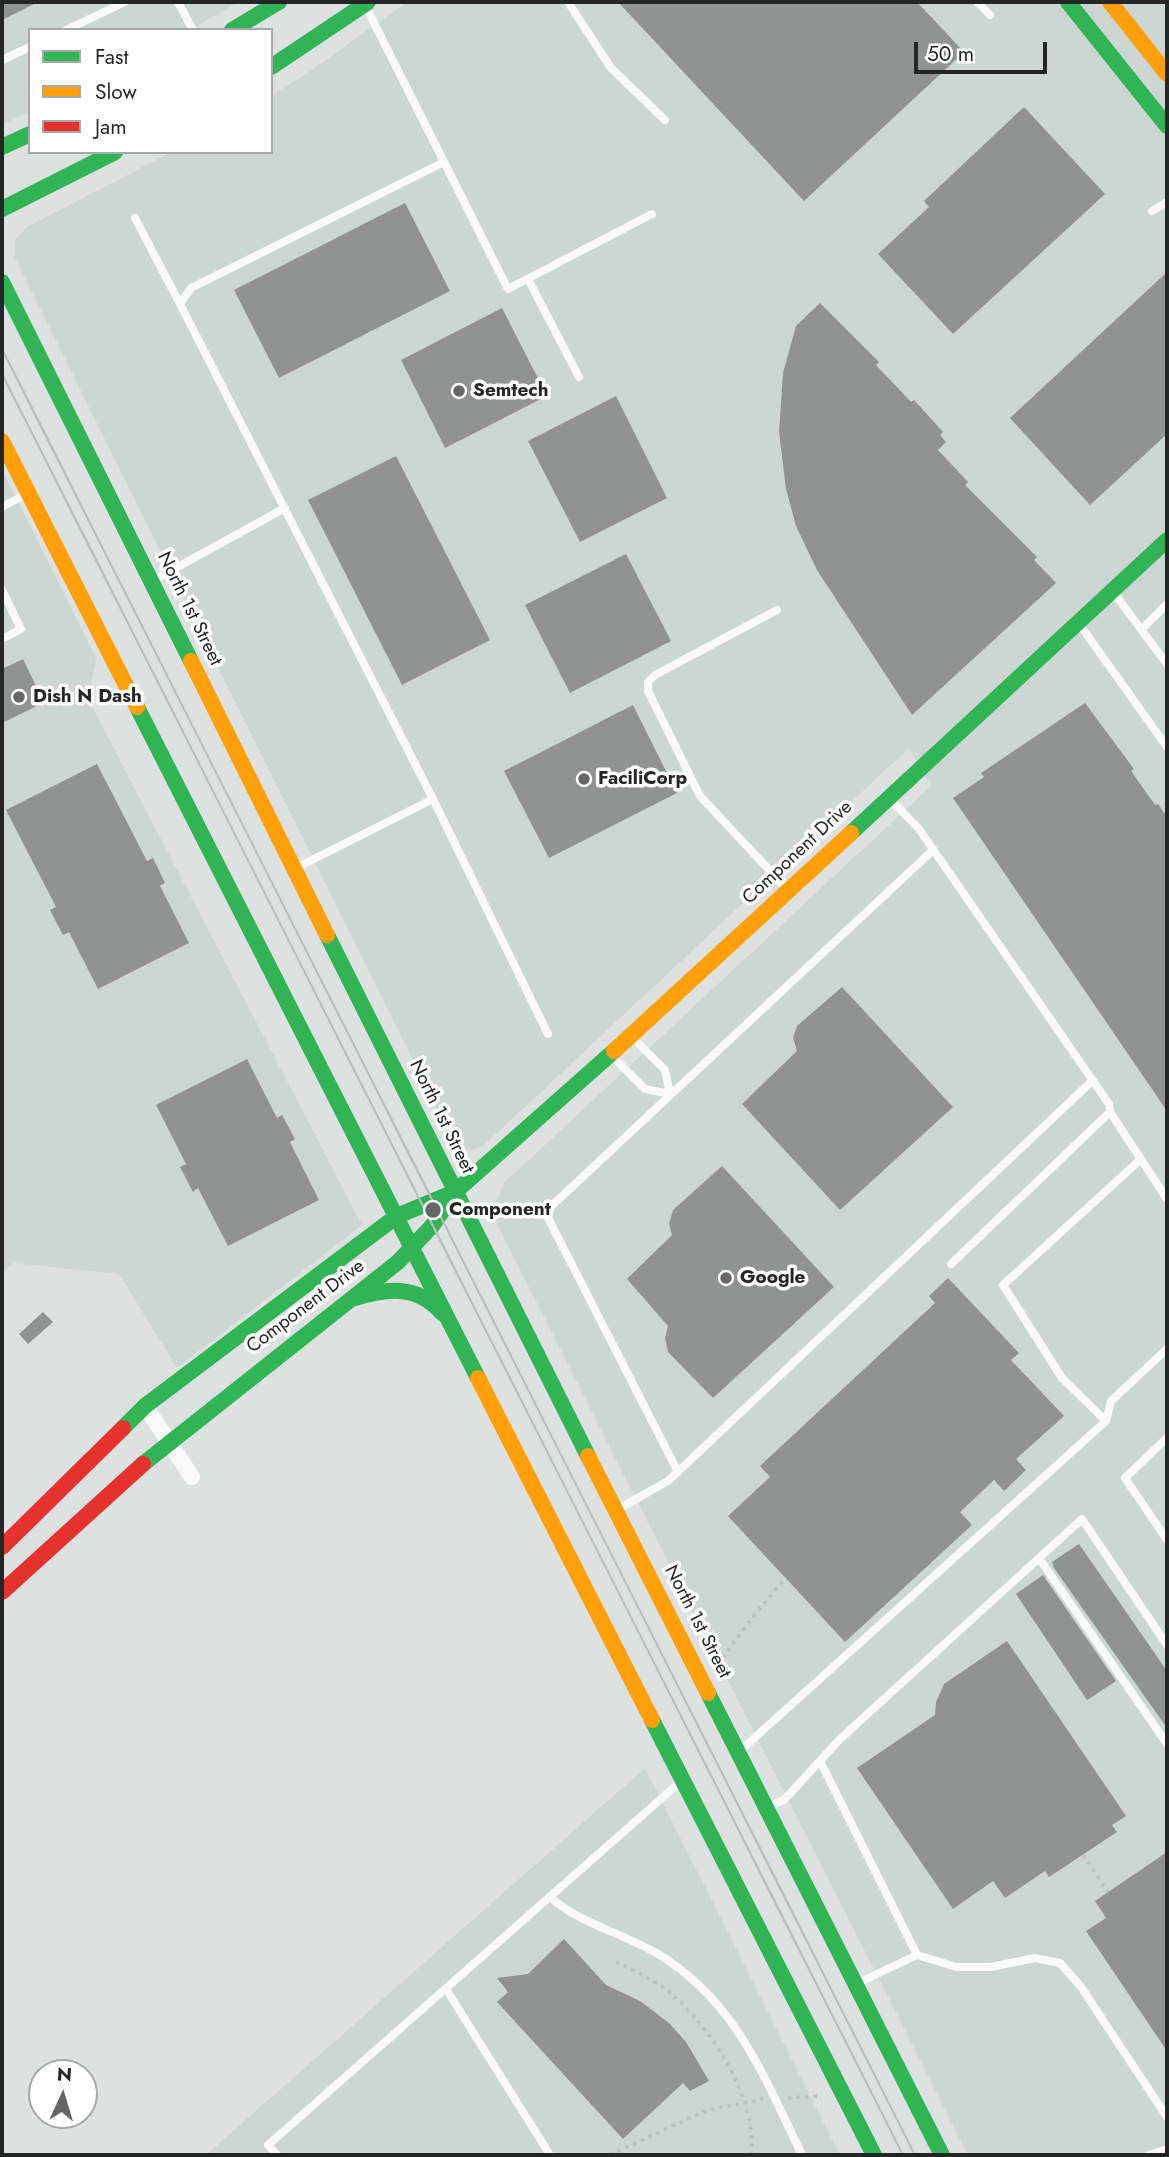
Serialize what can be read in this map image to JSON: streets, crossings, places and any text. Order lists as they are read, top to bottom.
{
  "streets": {
    "main road": ["North 1st Street", "Component Drive"]
  },
  "crossings": [
    ["North 1st Street", "Component Drive"]
  ],
  "places": [
    "Semtech",
    "Dish N Dash",
    "FaciliCorp",
    "Component",
    "Google"
  ],
  "legend": ["Fast", "Slow", "Jam"],
  "scale_bar": "50 m",
  "north": "top"
}
